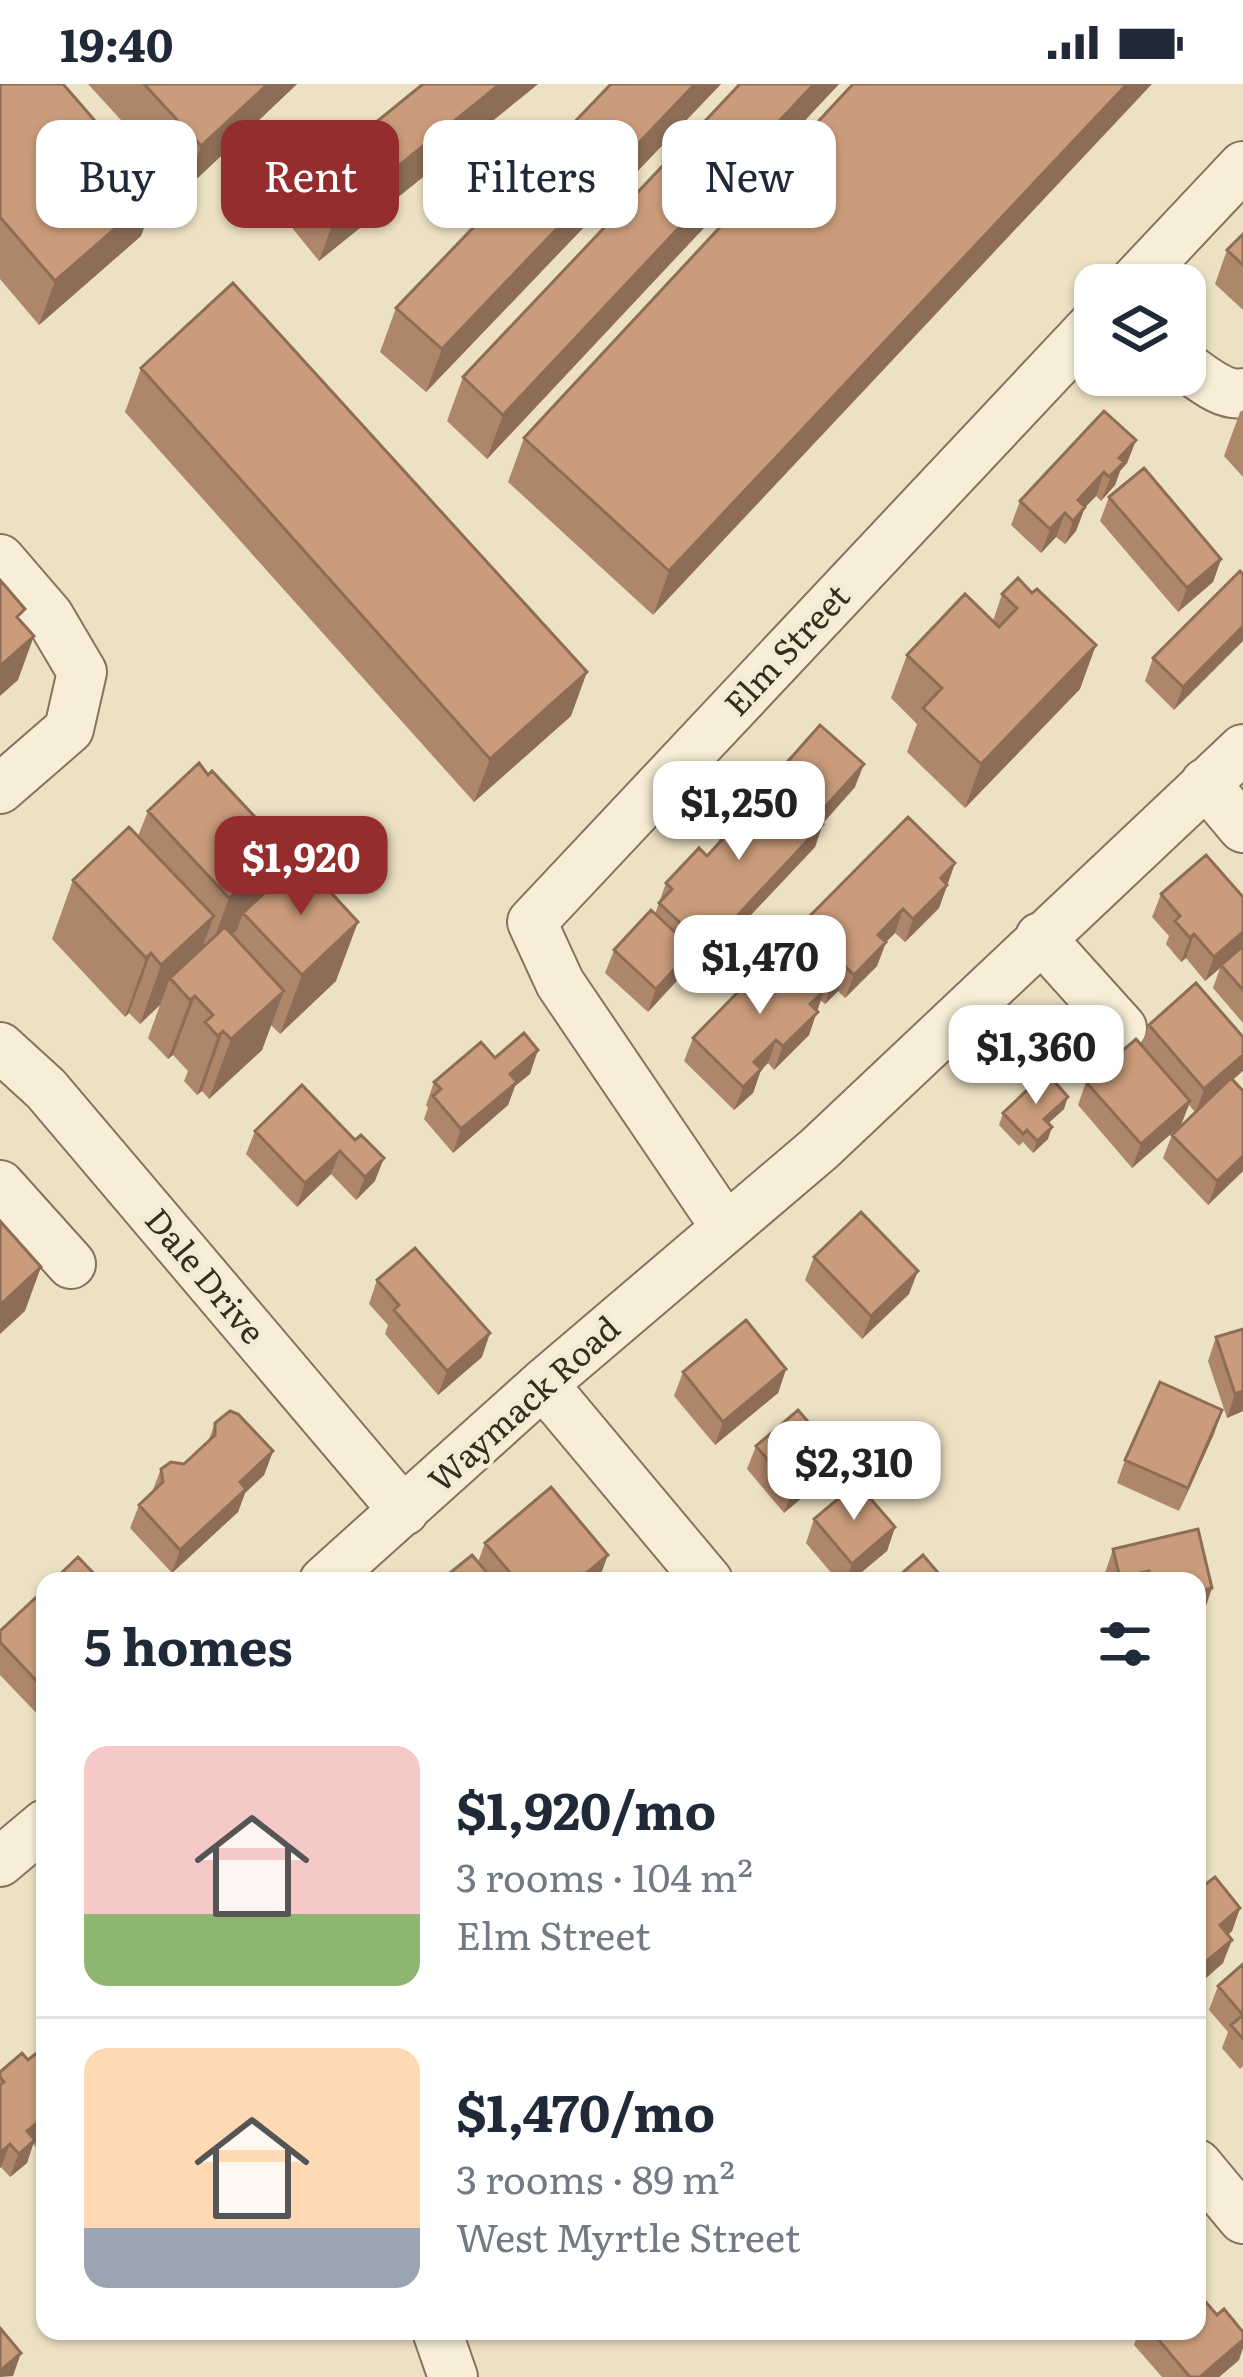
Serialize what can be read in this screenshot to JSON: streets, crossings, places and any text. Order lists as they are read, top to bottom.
{
  "streets": {
    "street": ["Elm Street", "Dale Drive", "Waymack Road"]
  },
  "crossings": [
    ["Elm Street", "Waymack Road"],
    ["Dale Drive", "Waymack Road"]
  ],
  "page": {
    "status": "19:40",
    "chip": [
      "Buy",
      "Rent",
      "Filters",
      "New"
    ],
    "price": [
      "$1,250",
      "$1,920",
      "$1,470",
      "$1,360",
      "$2,310"
    ],
    "heading": "5 homes",
    "list": [
      {
        "name": "$1,920/mo",
        "note": "3 rooms · 104 m² · Elm Street"
      },
      {
        "name": "$1,470/mo",
        "note": "3 rooms · 89 m² · West Myrtle Street"
      }
    ]
  }
}
